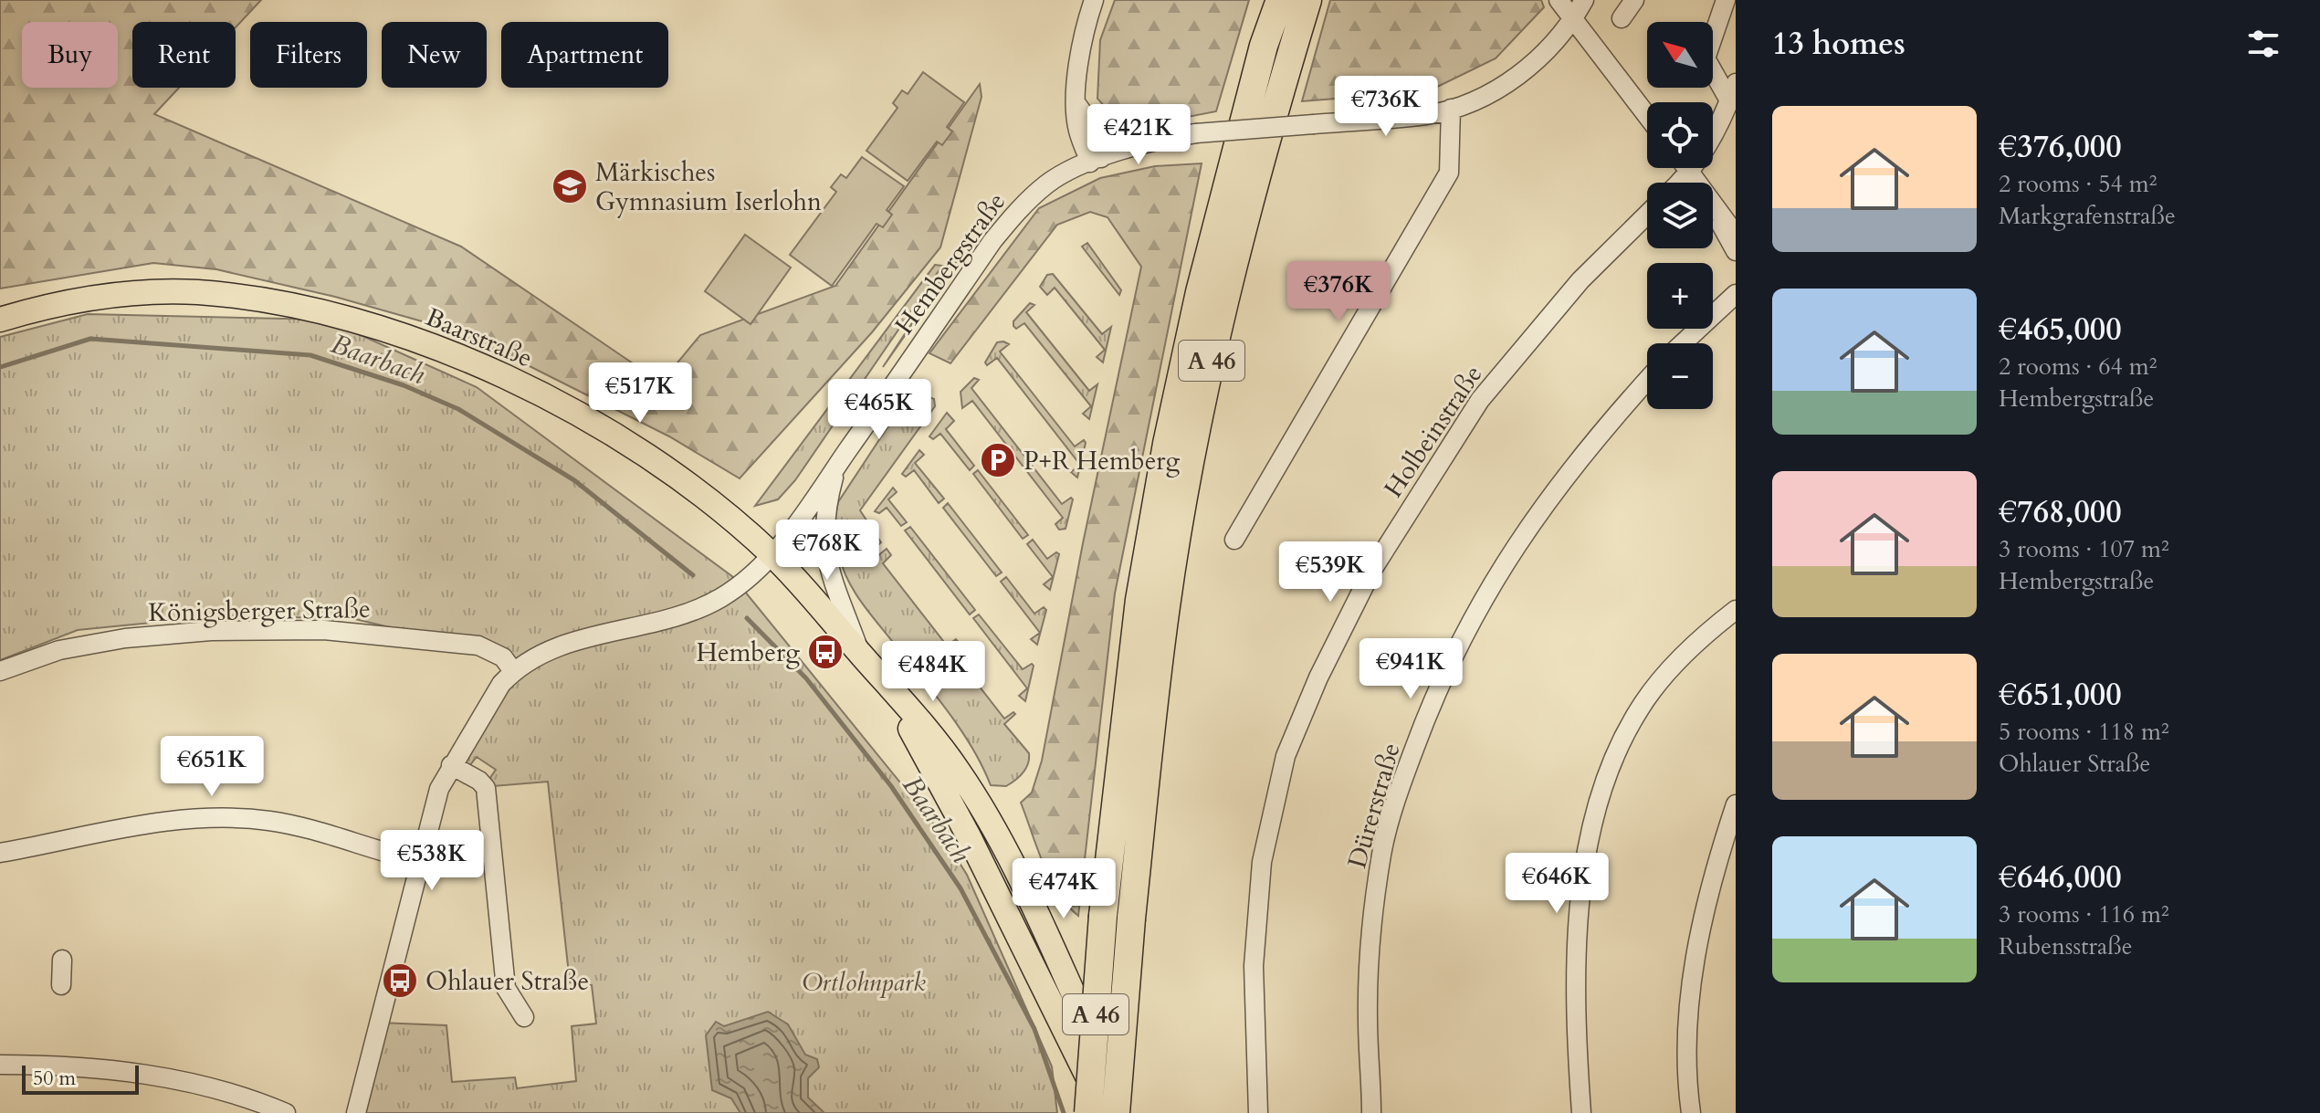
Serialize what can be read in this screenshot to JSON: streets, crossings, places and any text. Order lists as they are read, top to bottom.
{
  "streets": {
    "highway": ["A 46"],
    "main road": ["Baarstraße"],
    "street": [
      "Hembergstraße",
      "Holbeinstraße",
      "Königsberger Straße",
      "Dürerstraße"
    ]
  },
  "crossings": [
    ["Hembergstraße", "Baarstraße"],
    ["Hembergstraße", "Königsberger Straße"]
  ],
  "water": ["Baarbach"],
  "parks": ["Ortlohnpark"],
  "places": {
    "school or university": ["Märkisches Gymnasium Iserlohn"],
    "parking": ["P+R Hemberg"],
    "bus stop": ["Hemberg", "Ohlauer Straße"]
  },
  "scale_bar": "50 m",
  "north": "top left",
  "page": {
    "heading": "13 homes",
    "map_buttons": ["+", "−"],
    "chip": [
      "Buy",
      "Rent",
      "Filters",
      "New",
      "Apartment"
    ],
    "price": [
      "€736K",
      "€421K",
      "€376K",
      "€517K",
      "€465K",
      "€768K",
      "€539K",
      "€941K",
      "€484K",
      "€651K",
      "€538K",
      "€646K",
      "€474K"
    ],
    "list": [
      {
        "name": "€376,000",
        "note": "2 rooms · 54 m² · Markgrafenstraße"
      },
      {
        "name": "€465,000",
        "note": "2 rooms · 64 m² · Hembergstraße"
      },
      {
        "name": "€768,000",
        "note": "3 rooms · 107 m² · Hembergstraße"
      },
      {
        "name": "€651,000",
        "note": "5 rooms · 118 m² · Ohlauer Straße"
      },
      {
        "name": "€646,000",
        "note": "3 rooms · 116 m² · Rubensstraße"
      }
    ],
    "scale": "50 m"
  }
}
